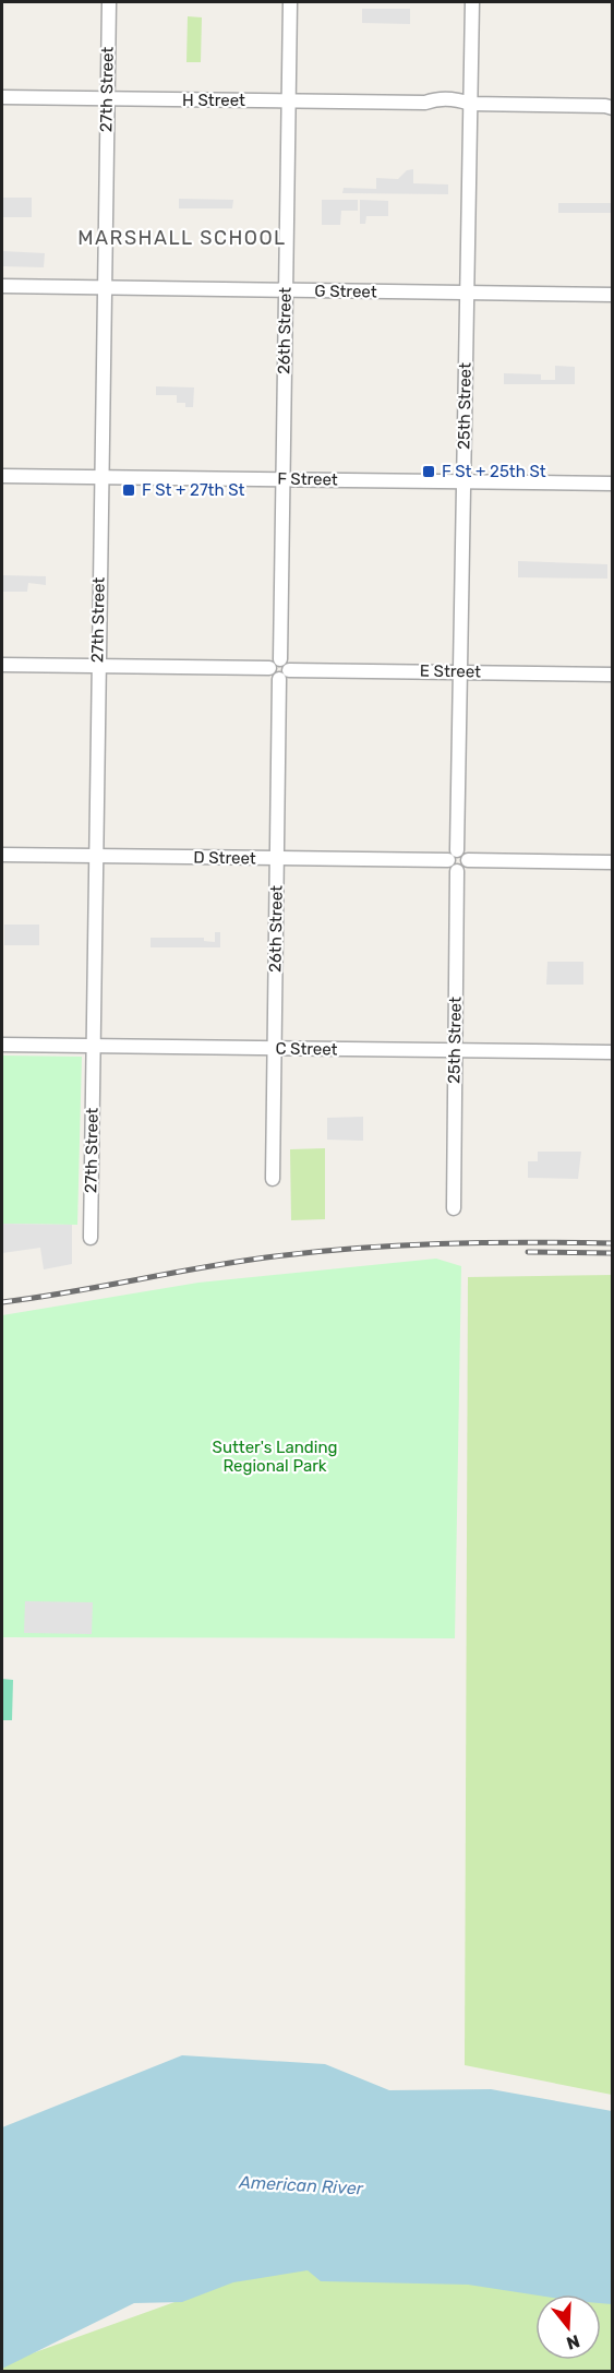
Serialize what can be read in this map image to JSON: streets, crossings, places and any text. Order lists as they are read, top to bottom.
{
  "streets": {
    "street": [
      "27th Street",
      "H Street",
      "G Street",
      "26th Street",
      "25th Street",
      "F Street",
      "E Street",
      "D Street",
      "C Street"
    ]
  },
  "crossings": [
    ["27th Street", "H Street"],
    ["27th Street", "G Street"],
    ["27th Street", "F Street"],
    ["27th Street", "D Street"],
    ["27th Street", "C Street"],
    ["H Street", "26th Street"],
    ["H Street", "25th Street"],
    ["G Street", "26th Street"],
    ["G Street", "25th Street"],
    ["26th Street", "F Street"],
    ["26th Street", "E Street"],
    ["26th Street", "D Street"],
    ["26th Street", "C Street"],
    ["25th Street", "F Street"],
    ["25th Street", "E Street"],
    ["25th Street", "D Street"],
    ["25th Street", "C Street"]
  ],
  "districts": ["MARSHALL SCHOOL"],
  "water": ["American River"],
  "parks": ["Sutter's Landing Regional Park"],
  "places": {
    "transit": ["F St + 25th St", "F St + 27th St"]
  },
  "north": "bottom"
}
